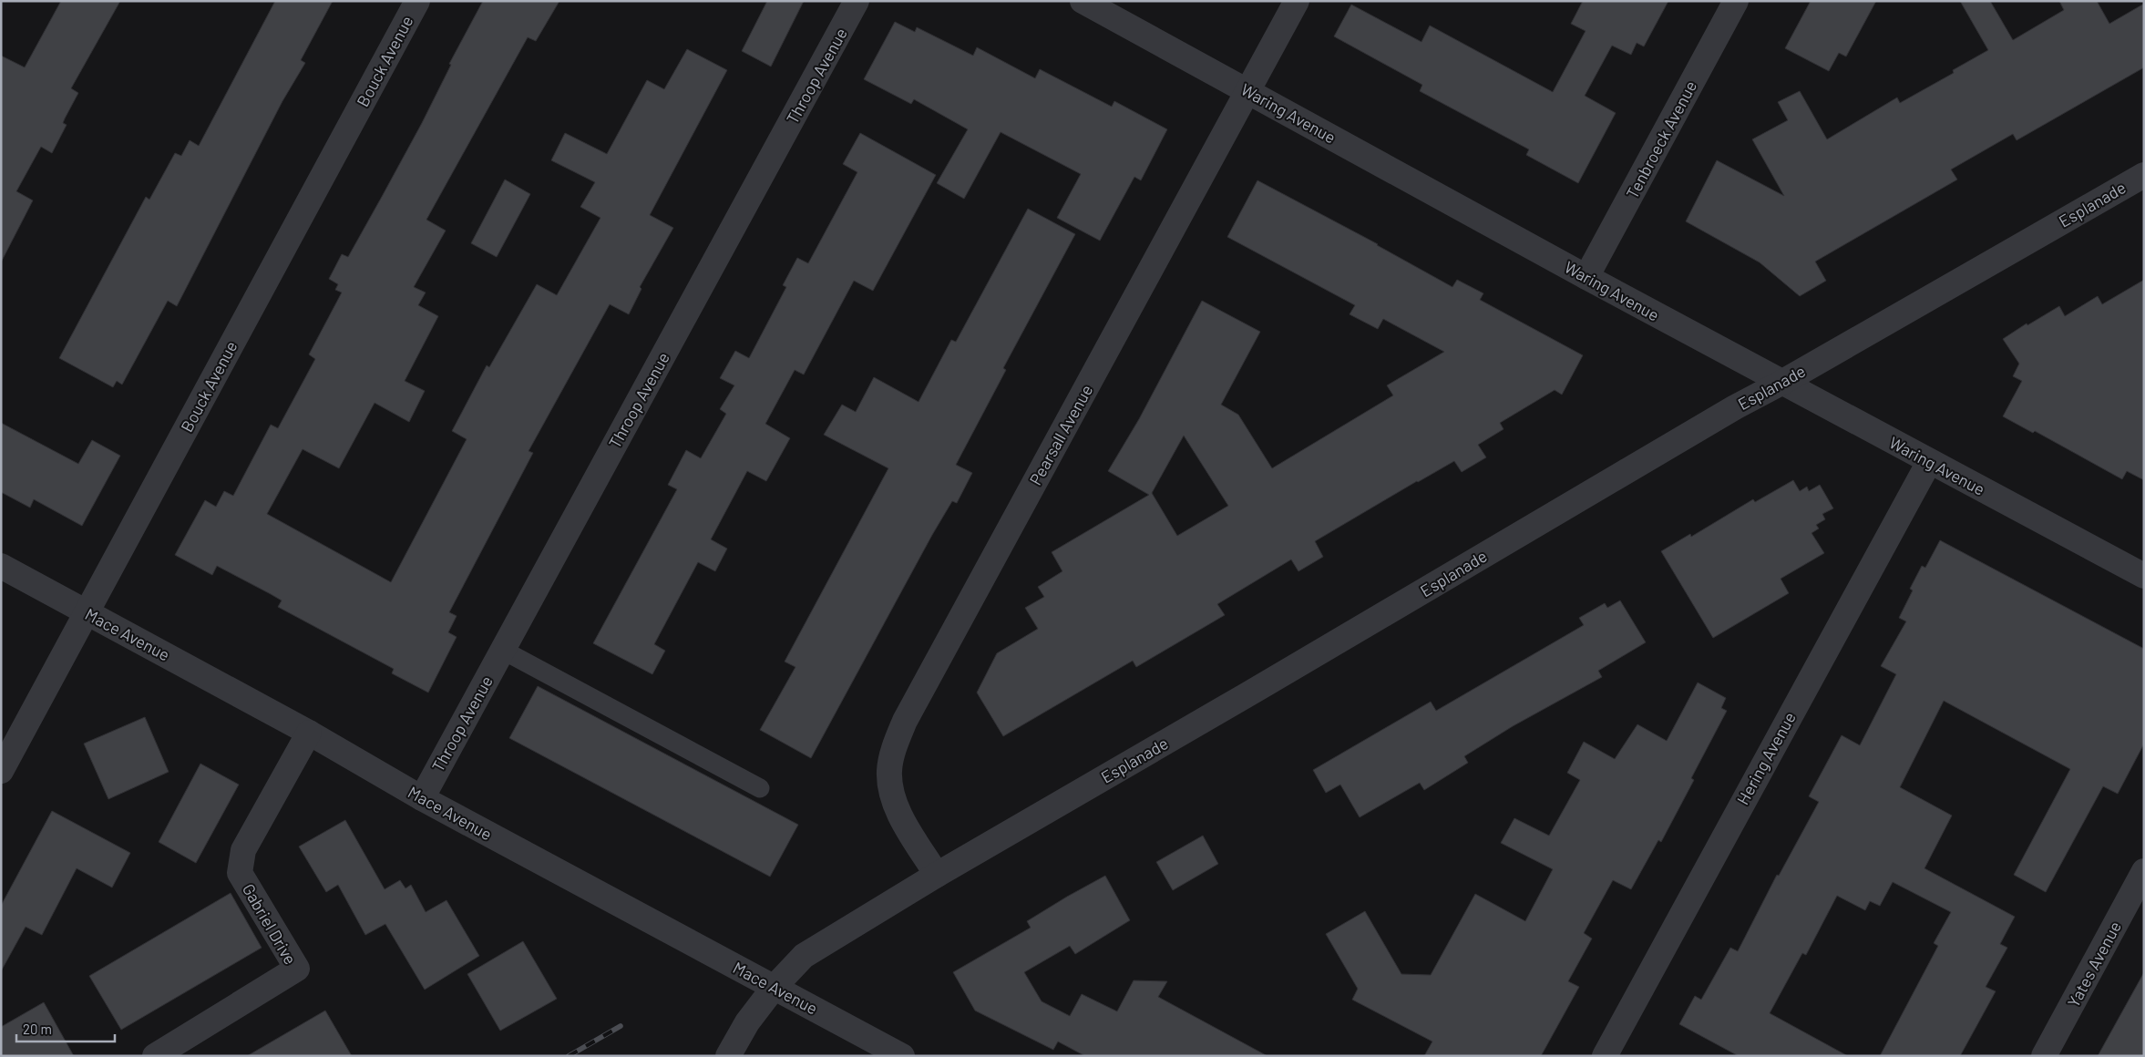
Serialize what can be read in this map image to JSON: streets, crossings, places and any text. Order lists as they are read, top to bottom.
{
  "streets": {
    "street": [
      "Bouck Avenue",
      "Throop Avenue",
      "Waring Avenue",
      "Tenbroeck Avenue",
      "Esplanade",
      "Pearsall Avenue",
      "Mace Avenue",
      "Hering Avenue",
      "Gabriel Drive",
      "Yates Avenue"
    ]
  },
  "crossings": [
    ["Bouck Avenue", "Mace Avenue"],
    ["Throop Avenue", "Mace Avenue"],
    ["Waring Avenue", "Tenbroeck Avenue"],
    ["Waring Avenue", "Esplanade"],
    ["Waring Avenue", "Pearsall Avenue"],
    ["Waring Avenue", "Hering Avenue"],
    ["Esplanade", "Pearsall Avenue"],
    ["Esplanade", "Mace Avenue"],
    ["Mace Avenue", "Gabriel Drive"]
  ],
  "scale_bar": "20 m"
}
